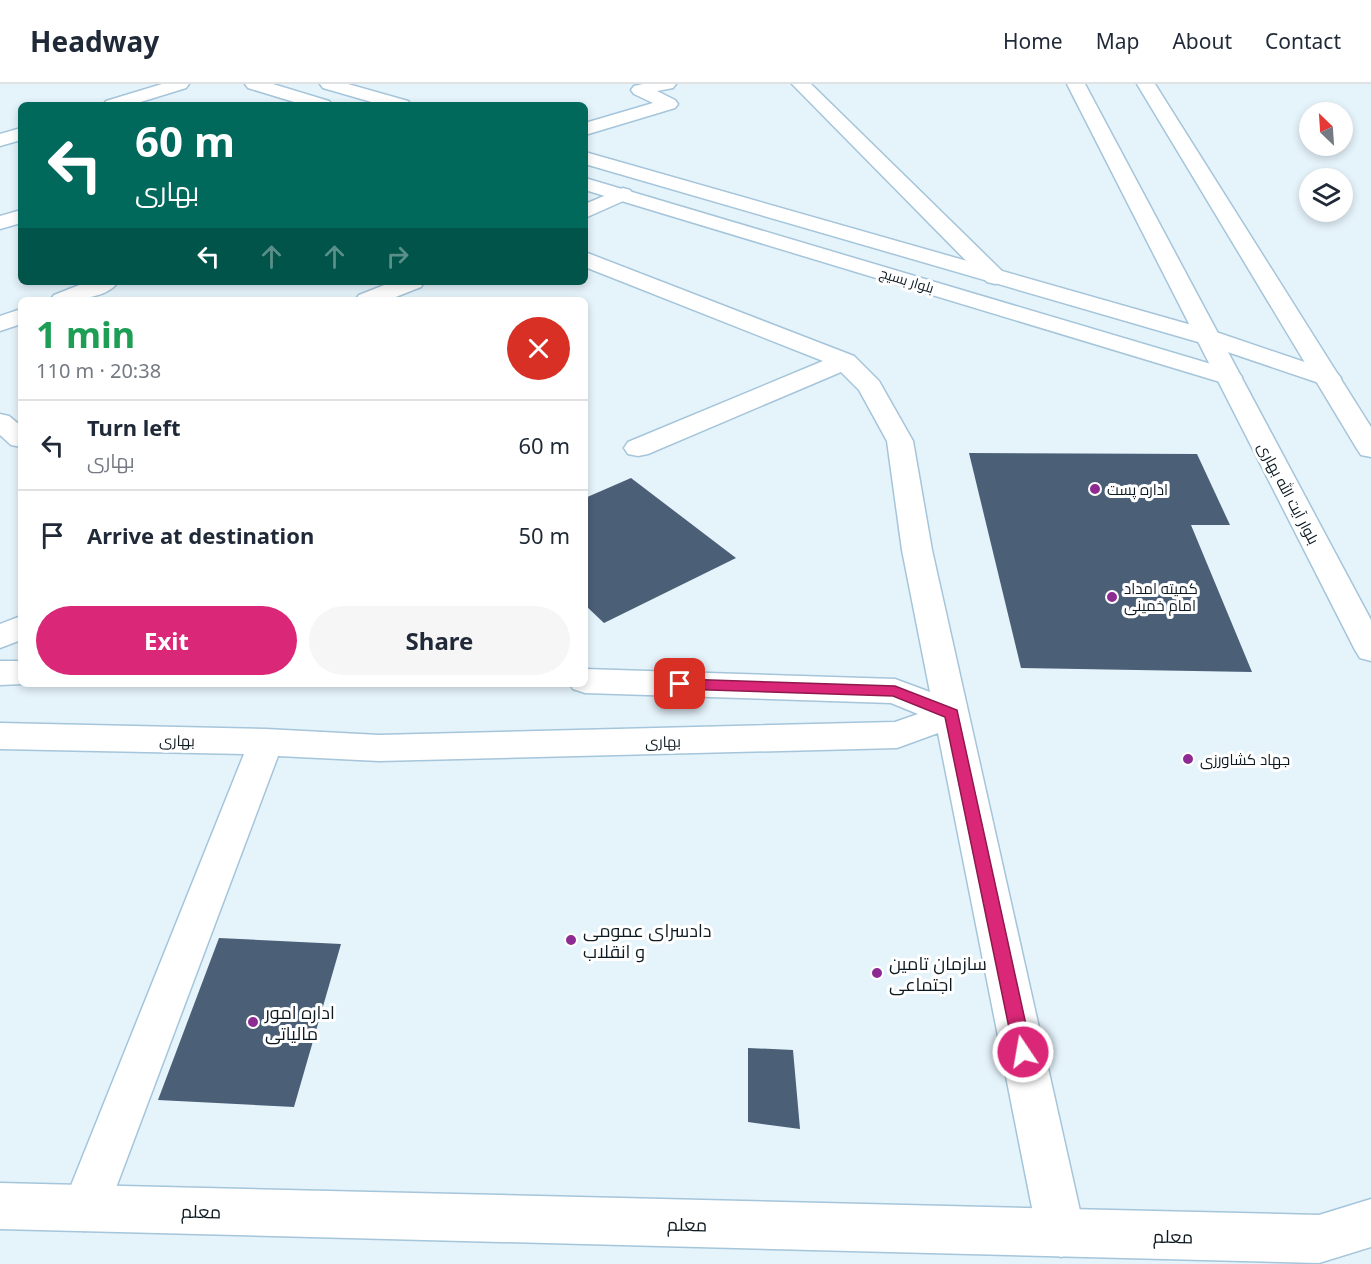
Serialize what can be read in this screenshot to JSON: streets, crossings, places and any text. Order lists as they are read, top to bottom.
{
  "streets": {
    "street": [
      "بلوار بسیج",
      "بلوار آیت الله بهاری",
      "بهاری",
      "معلم"
    ]
  },
  "crossings": [
    ["بلوار بسیج", "بلوار آیت الله بهاری"]
  ],
  "places": [
    "اداره پست",
    "کمیته امداد امام خمینی",
    "جهاد کشاورزی",
    "دادسرای عمومی و انقلاب",
    "سازمان تامین اجتماعی",
    "اداره امور مالیاتی"
  ],
  "north": "top left",
  "page": {
    "header": "Headway",
    "nav": [
      "Home",
      "Map",
      "About",
      "Contact"
    ],
    "turn": ["60 m", "بهاری"],
    "heading": ["1 min", "110 m · 20:38"],
    "list": [
      {
        "name": "Turn left",
        "note": "بهاری",
        "value": "60 m"
      },
      {
        "name": "Arrive at destination",
        "value": "50 m"
      }
    ],
    "buttons": ["Exit", "Share"]
  }
}
